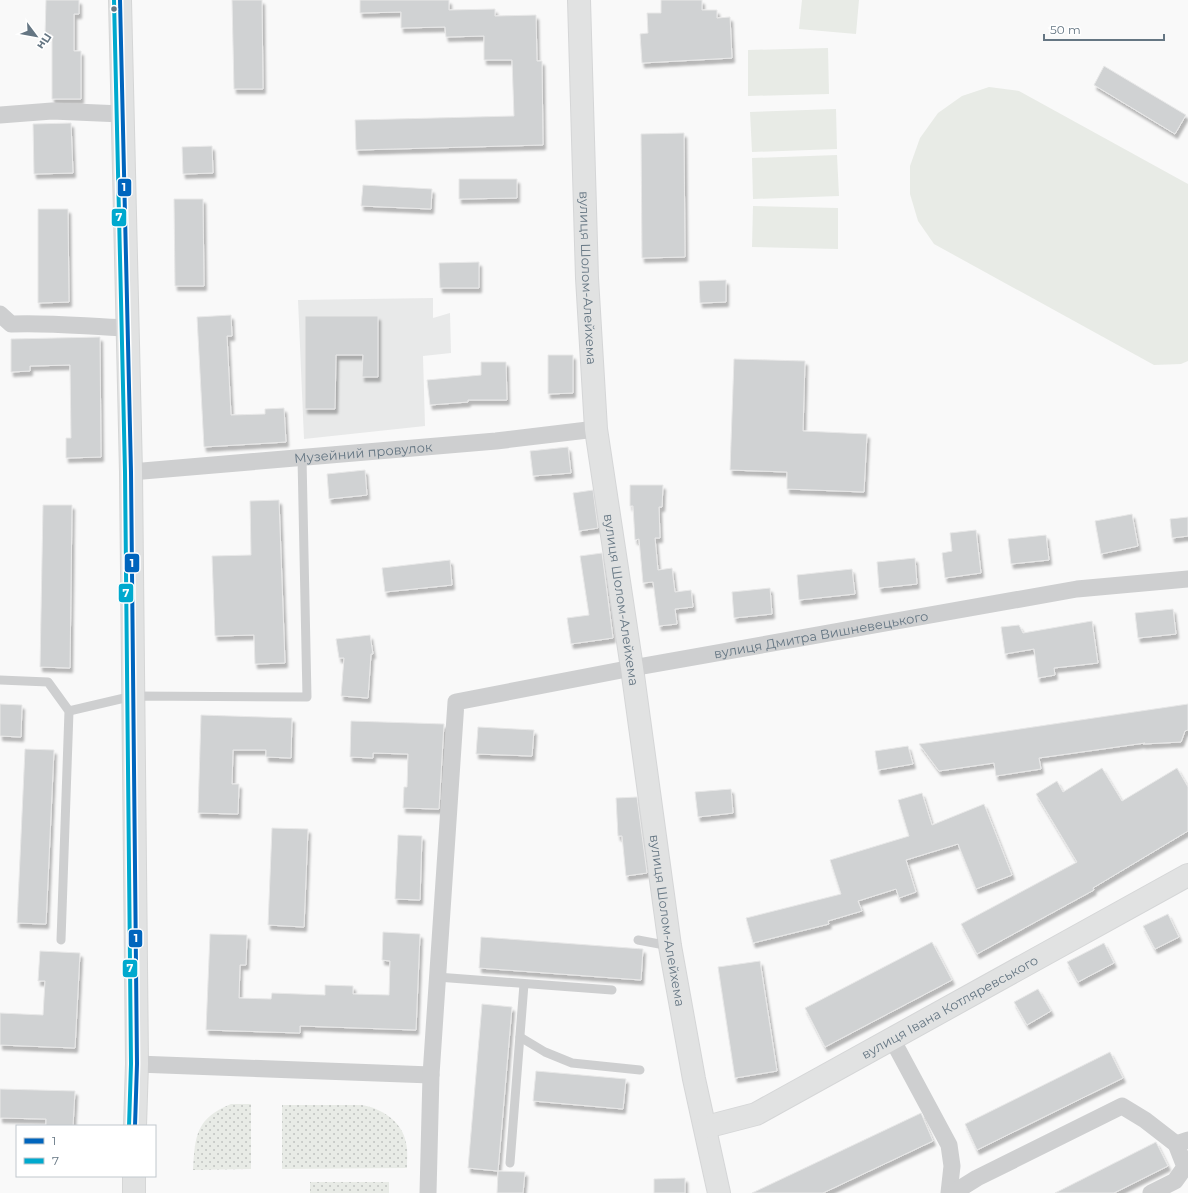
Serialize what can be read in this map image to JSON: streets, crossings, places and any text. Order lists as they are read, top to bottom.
{
  "streets": {
    "main road": ["вулиця Шолом-Алейхема", "вулиця Івана Котляревського"],
    "street": ["Музейний провулок", "вулиця Дмитра Вишневецького"]
  },
  "crossings": [
    ["вулиця Шолом-Алейхема", "Музейний провулок"],
    ["вулиця Шолом-Алейхема", "вулиця Дмитра Вишневецького"],
    ["вулиця Шолом-Алейхема", "вулиця Івана Котляревського"]
  ],
  "lines": ["transit line 1", "transit line 7"],
  "legend": ["1", "7"],
  "scale_bar": "50 m",
  "north": "bottom right"
}
